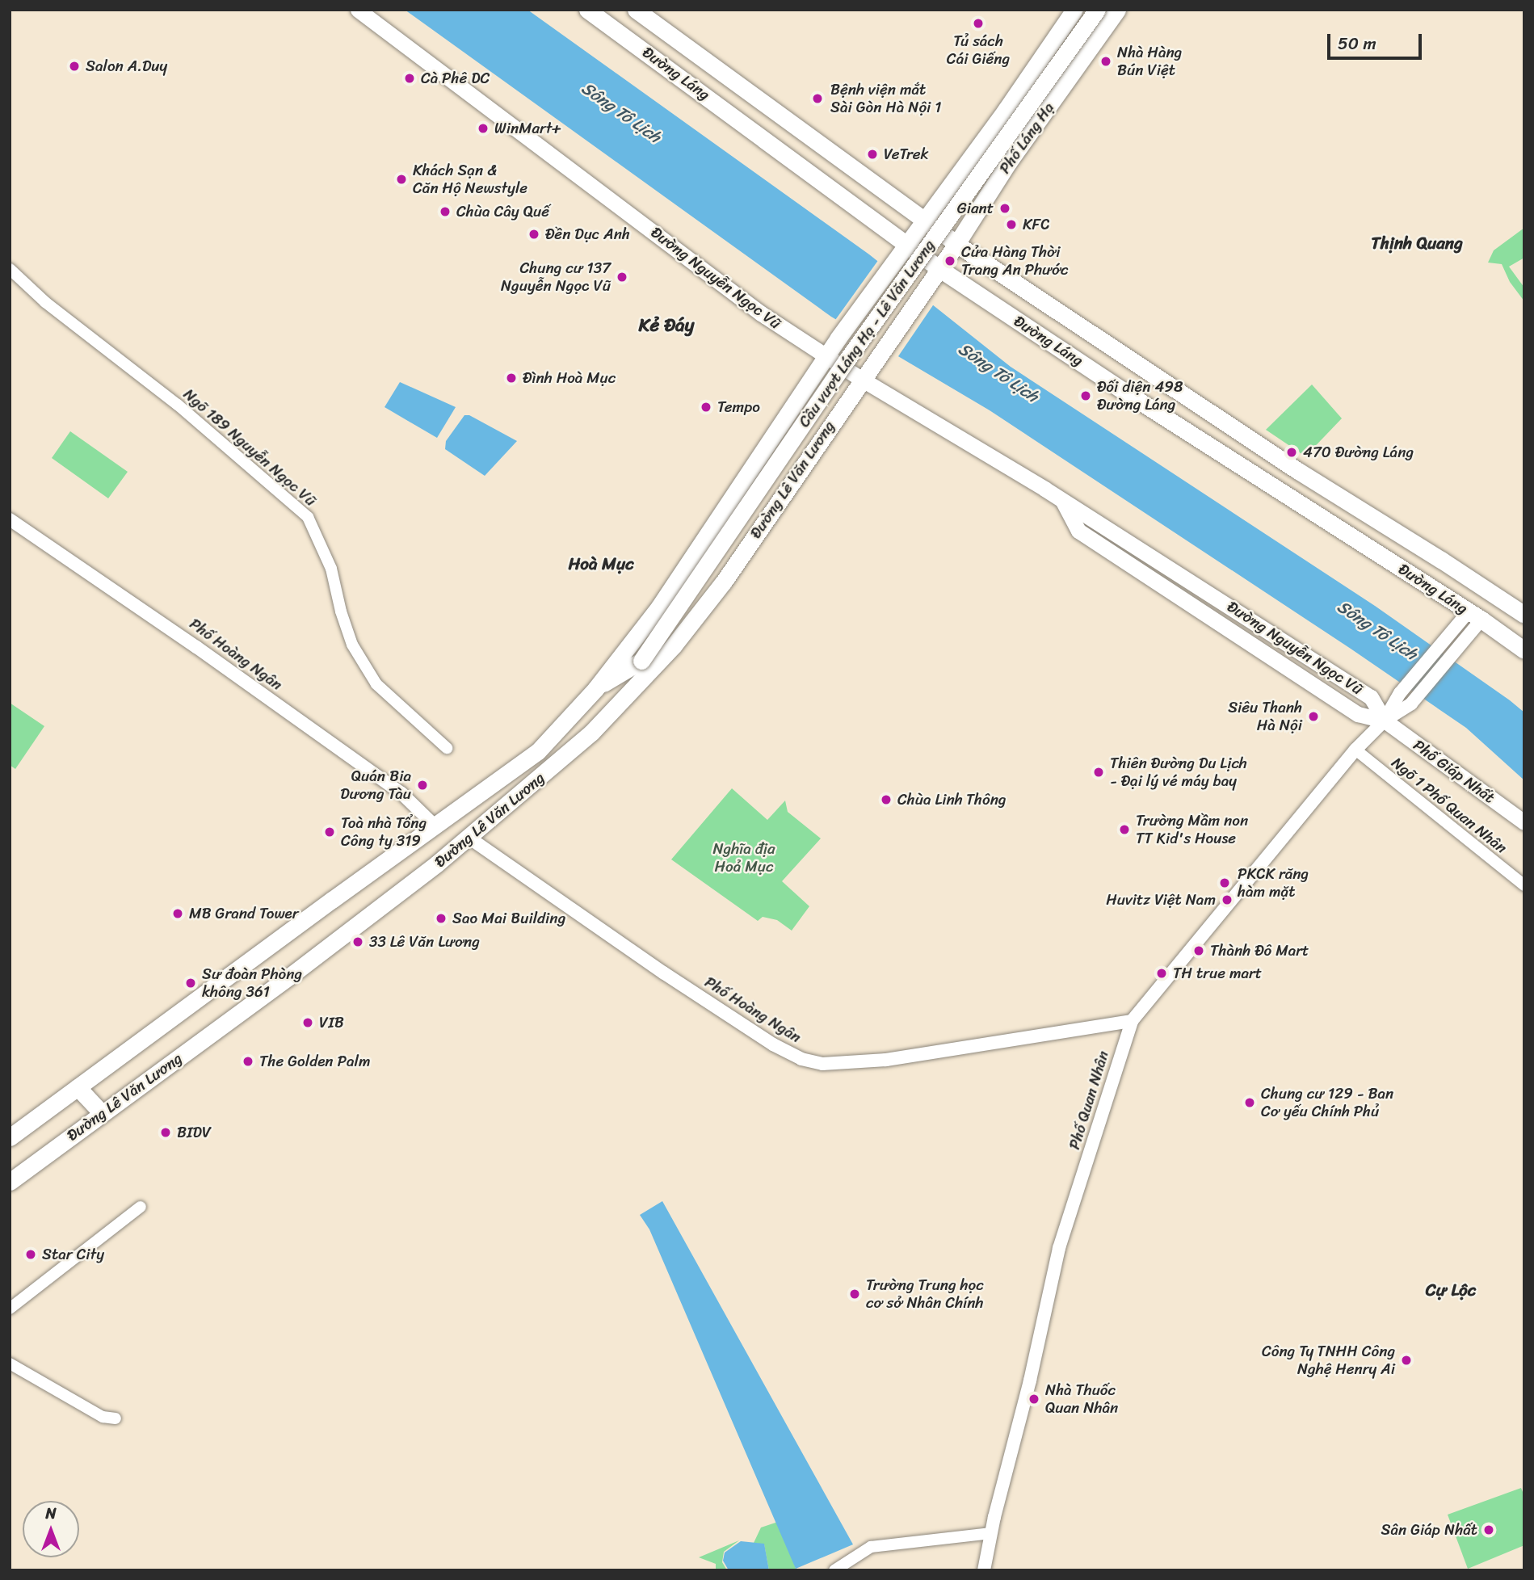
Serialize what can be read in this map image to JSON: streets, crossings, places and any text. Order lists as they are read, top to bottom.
{
  "streets": {
    "main road": [
      "Đường Láng",
      "Phố Láng Hạ",
      "Đường Nguyễn Ngọc Vũ",
      "Cầu vượt Láng Hạ - Lê Văn Lương",
      "Đường Lê Văn Lương",
      "Phố Giáp Nhất"
    ],
    "street": [
      "Ngõ 189 Nguyễn Ngọc Vũ",
      "Phố Hoàng Ngân",
      "Ngõ 1 Phố Quan Nhân",
      "Phố Quan Nhân"
    ]
  },
  "crossings": [
    ["Đường Láng", "Phố Láng Hạ"],
    ["Đường Láng", "Đường Lê Văn Lương"],
    ["Đường Láng", "Phố Quan Nhân"],
    ["Phố Láng Hạ", "Đường Lê Văn Lương"],
    ["Đường Nguyễn Ngọc Vũ", "Đường Lê Văn Lương"],
    ["Đường Nguyễn Ngọc Vũ", "Phố Giáp Nhất"],
    ["Đường Nguyễn Ngọc Vũ", "Phố Quan Nhân"],
    ["Cầu vượt Láng Hạ - Lê Văn Lương", "Đường Lê Văn Lương"],
    ["Đường Lê Văn Lương", "Phố Hoàng Ngân"],
    ["Phố Hoàng Ngân", "Phố Quan Nhân"],
    ["Phố Giáp Nhất", "Phố Quan Nhân"],
    ["Ngõ 1 Phố Quan Nhân", "Phố Quan Nhân"]
  ],
  "districts": [
    "Thịnh Quang",
    "Kẻ Đáy",
    "Hoà Mục",
    "Cự Lộc"
  ],
  "water": ["Sông Tô Lịch"],
  "parks": ["Nghĩa địa Hoả Mục"],
  "places": [
    "Tủ sách Cái Giếng",
    "Nhà Hàng Bún Việt",
    "Salon A.Duy",
    "Cà Phê DC",
    "Bệnh viện mắt Sài Gòn Hà Nội 1",
    "WinMart+",
    "VeTrek",
    "Khách Sạn & Căn Hộ Newstyle",
    "Giant",
    "Chùa Cây Quế",
    "KFC",
    "Đền Dục Anh",
    "Cửa Hàng Thời Trang An Phước",
    "Chung cư 137 Nguyễn Ngọc Vũ",
    "Đình Hoà Mục",
    "Đối diện 498 Đường Láng",
    "Tempo",
    "470 Đường Láng",
    "Siêu Thanh Hà Nội",
    "Thiên Đường Du Lịch - Đại lý vé máy bay",
    "Quán Bia Dương Tàu",
    "Chùa Linh Thông",
    "Trường Mầm non TT Kid's House",
    "Toà nhà Tổng Công ty 319",
    "PKCK răng hàm mặt",
    "Huvitz Việt Nam",
    "MB Grand Tower",
    "Sao Mai Building",
    "33 Lê Văn Lương",
    "Thành Đô Mart",
    "TH true mart",
    "Sư đoàn Phòng không 361",
    "VIB",
    "The Golden Palm",
    "Chung cư 129 - Ban Cơ yếu Chính Phủ",
    "BIDV",
    "Star City",
    "Trường Trung học cơ sở Nhân Chính",
    "Công Ty TNHH Công Nghệ Henry Ai",
    "Nhà Thuốc Quan Nhân",
    "Sân Giáp Nhất"
  ],
  "scale_bar": "50 m",
  "north": "top"
}
